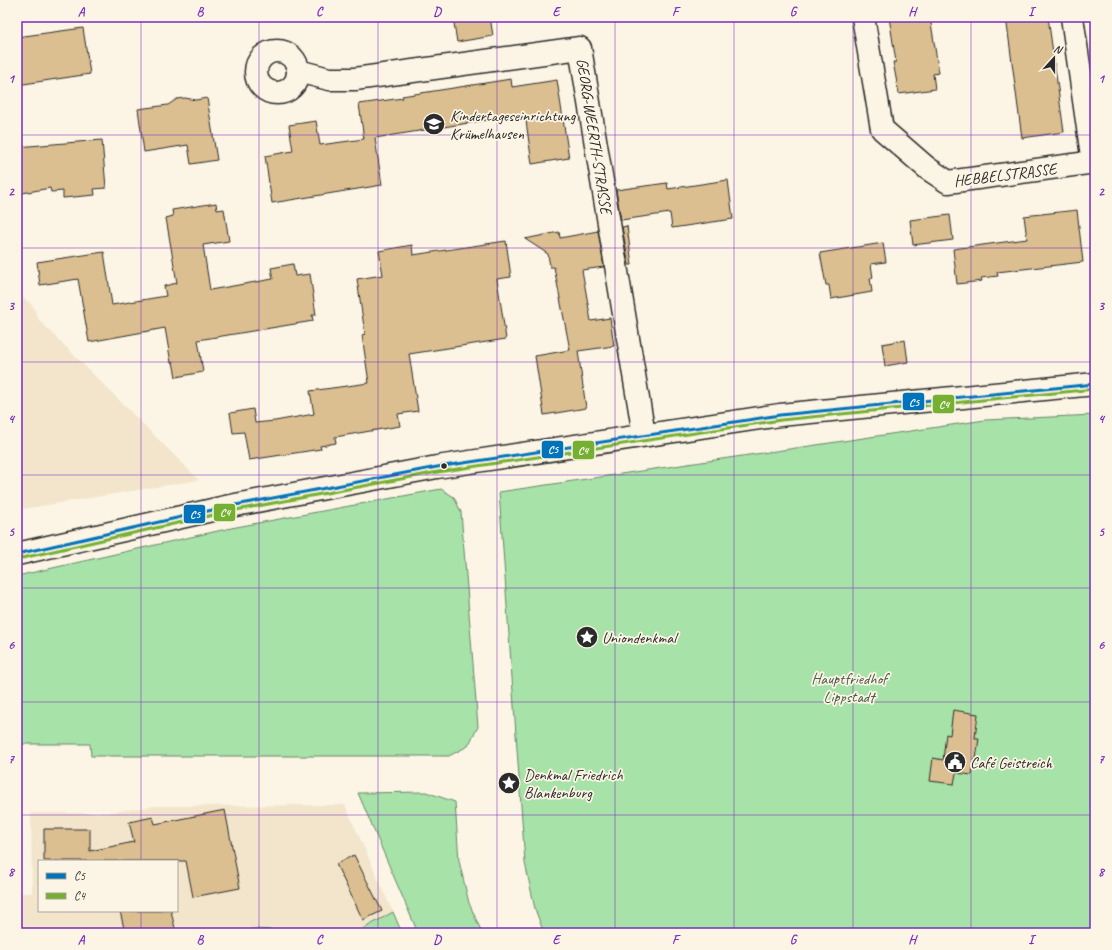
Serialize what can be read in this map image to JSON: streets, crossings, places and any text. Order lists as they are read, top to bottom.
{
  "streets": {
    "street": ["GEORG-WEERTH-STRASSE", "HEBBELSTRASSE"]
  },
  "parks": ["Hauptfriedhof Lippstadt"],
  "places": {
    "school or university": ["Kindertageseinrichtung Krümelhausen"],
    "place": ["Uniondenkmal", "Denkmal Friedrich Blankenburg"],
    "public building": ["Café Geistreich"]
  },
  "lines": ["transit line C5", "transit line C4"],
  "legend": ["C5", "C4"],
  "north": "top",
  "grid": {
    "columns": [
      "A",
      "B",
      "C",
      "D",
      "E",
      "F",
      "G",
      "H",
      "I"
    ],
    "rows": [
      "1",
      "2",
      "3",
      "4",
      "5",
      "6",
      "7",
      "8"
    ]
  }
}
